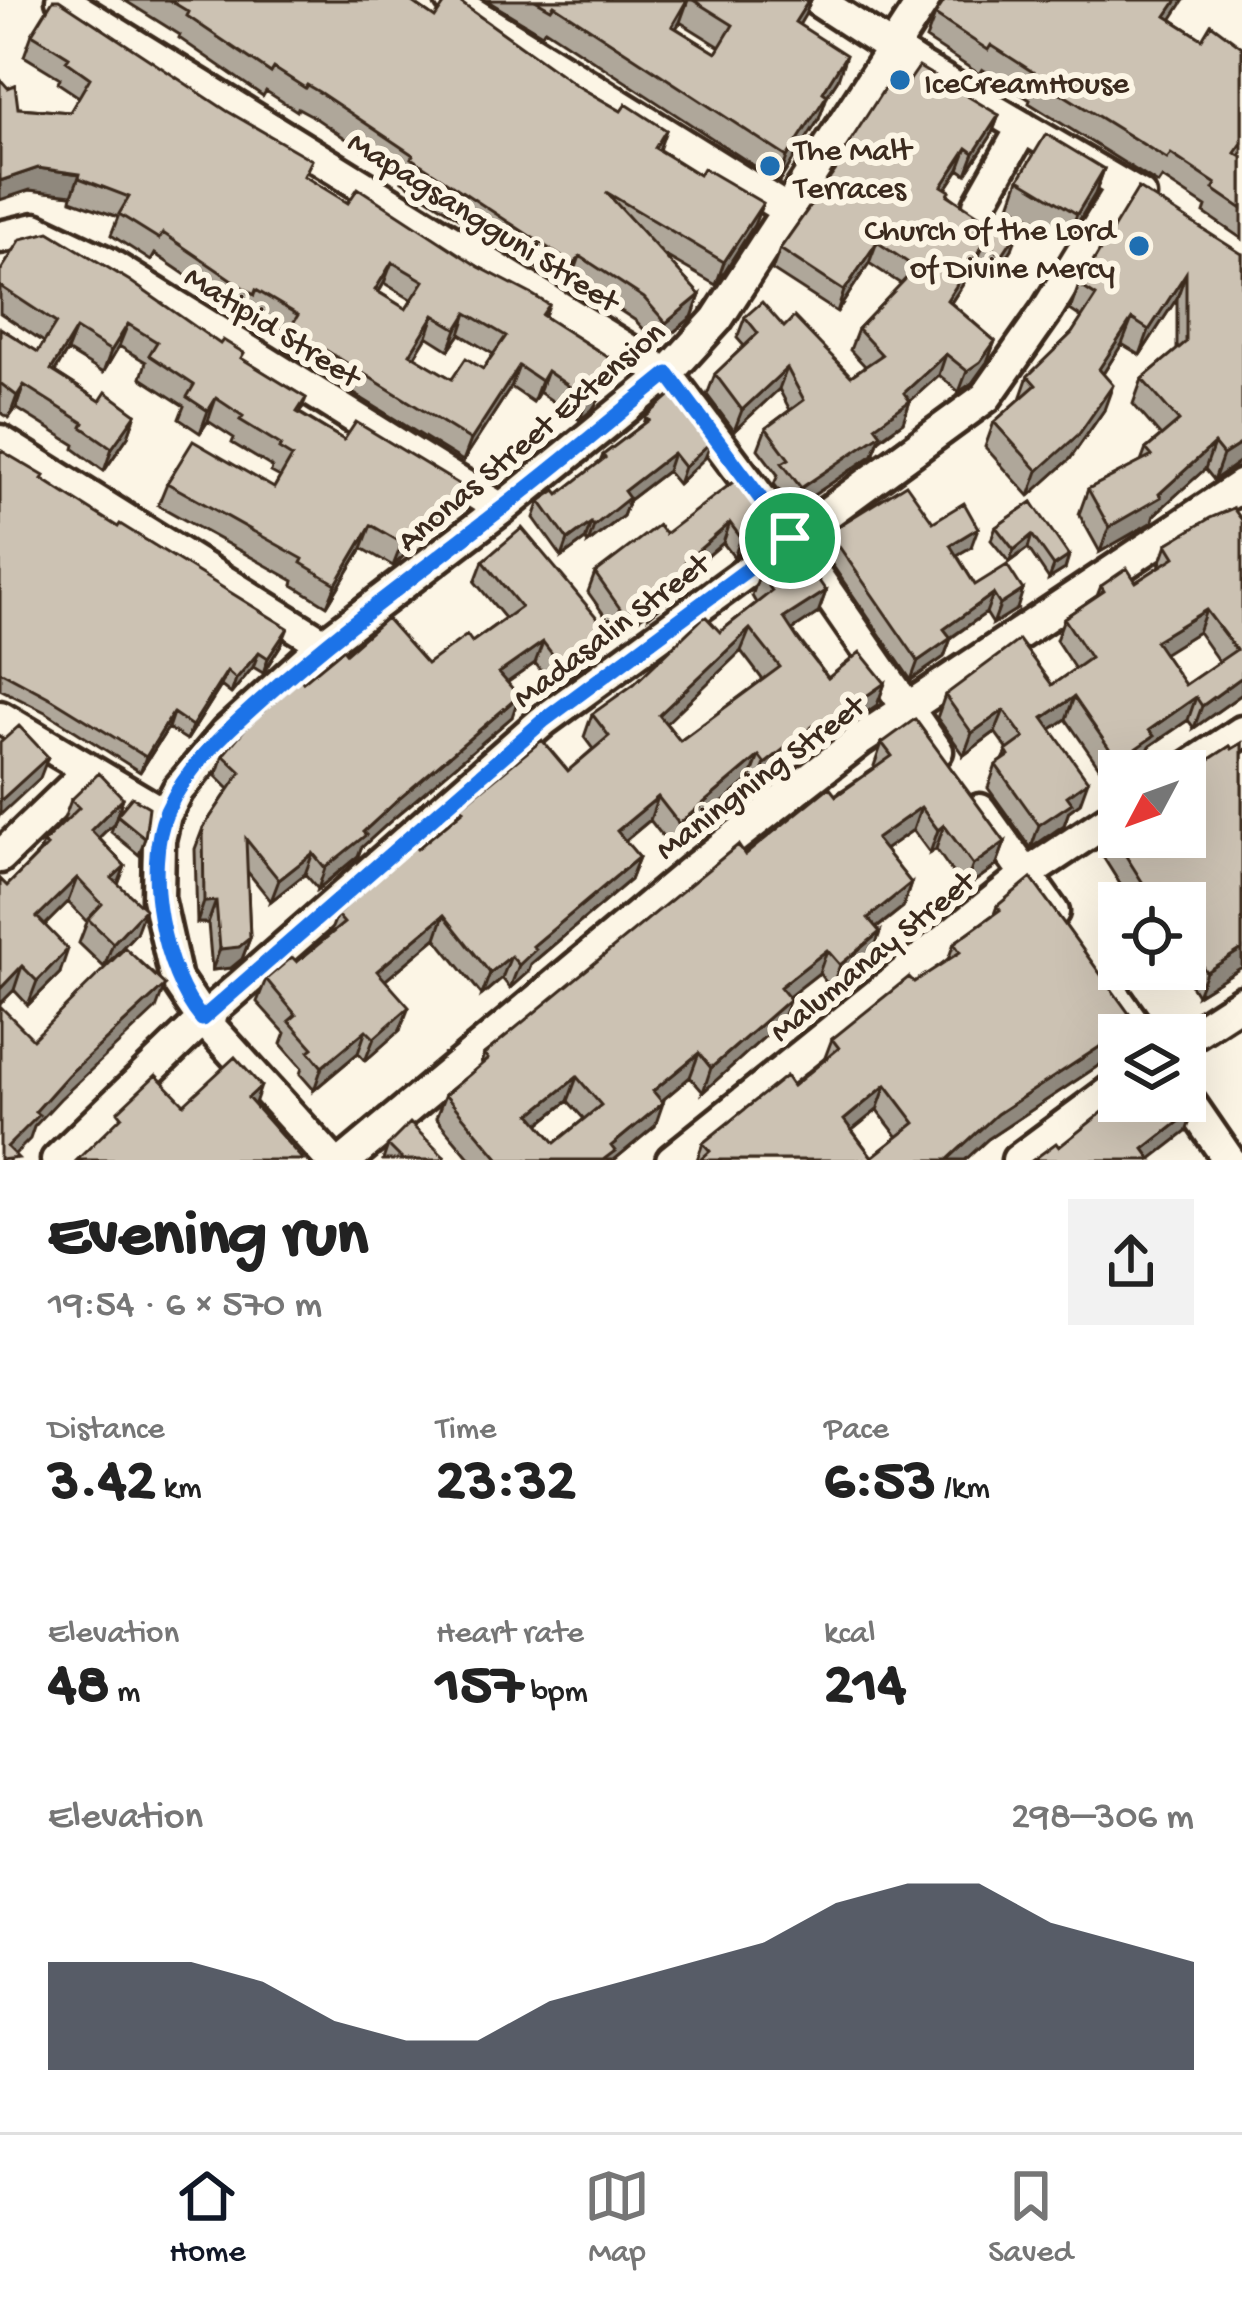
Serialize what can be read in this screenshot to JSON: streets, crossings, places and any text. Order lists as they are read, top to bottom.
{
  "streets": {
    "street": [
      "Mapagsangguni Street",
      "Matipid Street",
      "Anonas Street Extension",
      "Madasalin Street",
      "Maningning Street",
      "Malumanay Street"
    ]
  },
  "crossings": [
    ["Mapagsangguni Street", "Anonas Street Extension"],
    ["Mapagsangguni Street", "Madasalin Street"],
    ["Mapagsangguni Street", "Maningning Street"],
    ["Mapagsangguni Street", "Malumanay Street"],
    ["Matipid Street", "Anonas Street Extension"]
  ],
  "places": ["IceCreamHouse", "The Malt Terraces", "Church of the Lord of Divine Mercy"],
  "north": "bottom left",
  "page": {
    "heading": ["Evening run", "19:54 · 6 × 570 m"],
    "stats": [
      ["Distance", "3.42 km"],
      ["Time", "23:32"],
      ["Pace", "6:53 /km"],
      ["Elevation", "48 m"],
      ["Heart rate", "157 bpm"],
      ["kcal", "214"]
    ],
    "chart": ["Elevation", "298–306 m"],
    "tabs": ["Home", "Map", "Saved"]
  }
}
